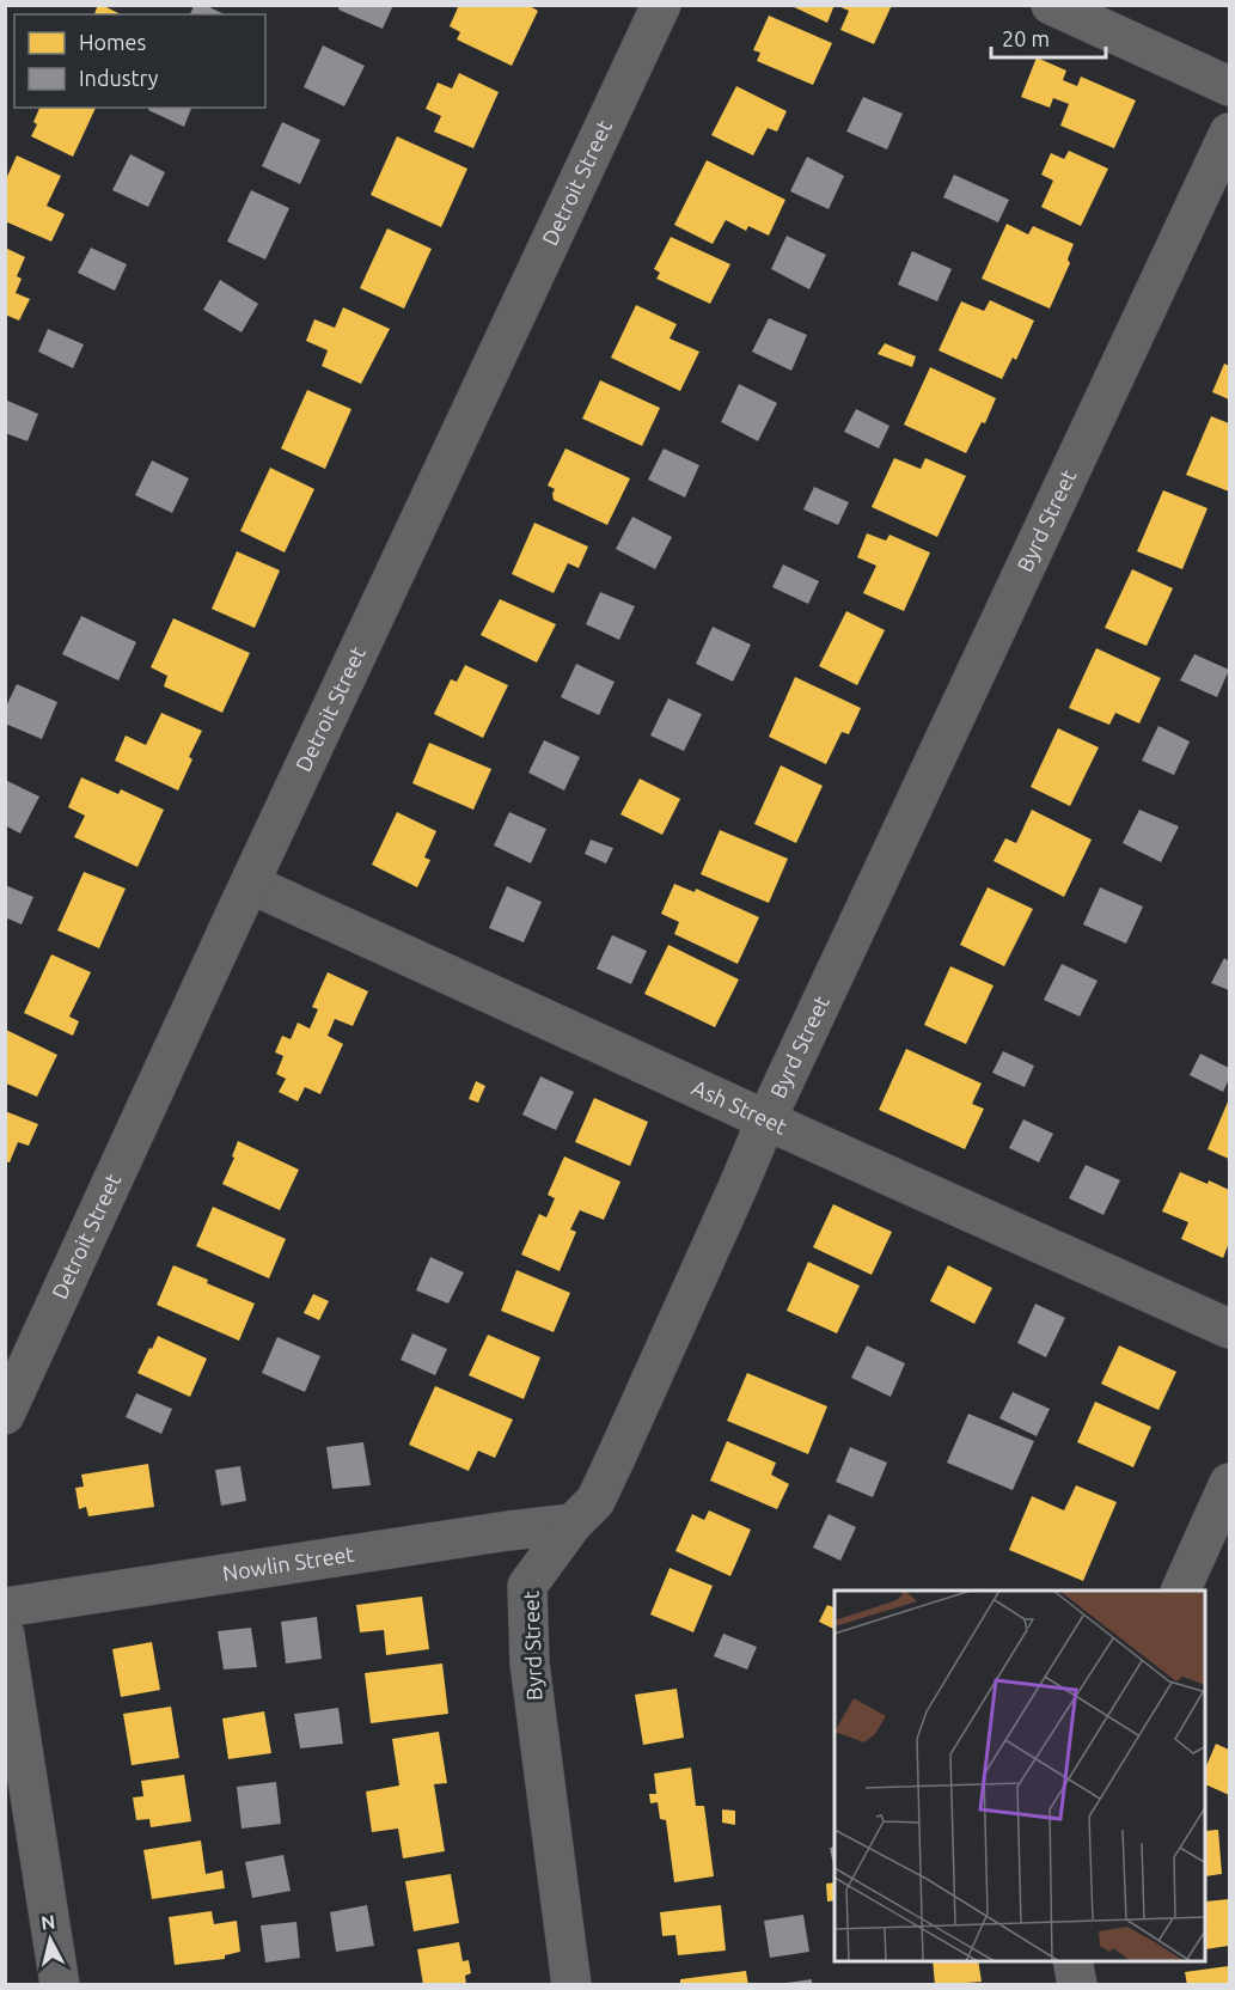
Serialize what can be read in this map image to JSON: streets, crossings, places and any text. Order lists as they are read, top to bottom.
{
  "streets": {
    "street": [
      "Detroit Street",
      "Byrd Street",
      "Ash Street",
      "Nowlin Street"
    ]
  },
  "crossings": [
    ["Detroit Street", "Ash Street"],
    ["Byrd Street", "Ash Street"],
    ["Byrd Street", "Nowlin Street"]
  ],
  "legend": ["Homes", "Industry"],
  "scale_bar": "20 m",
  "north": "top"
}
